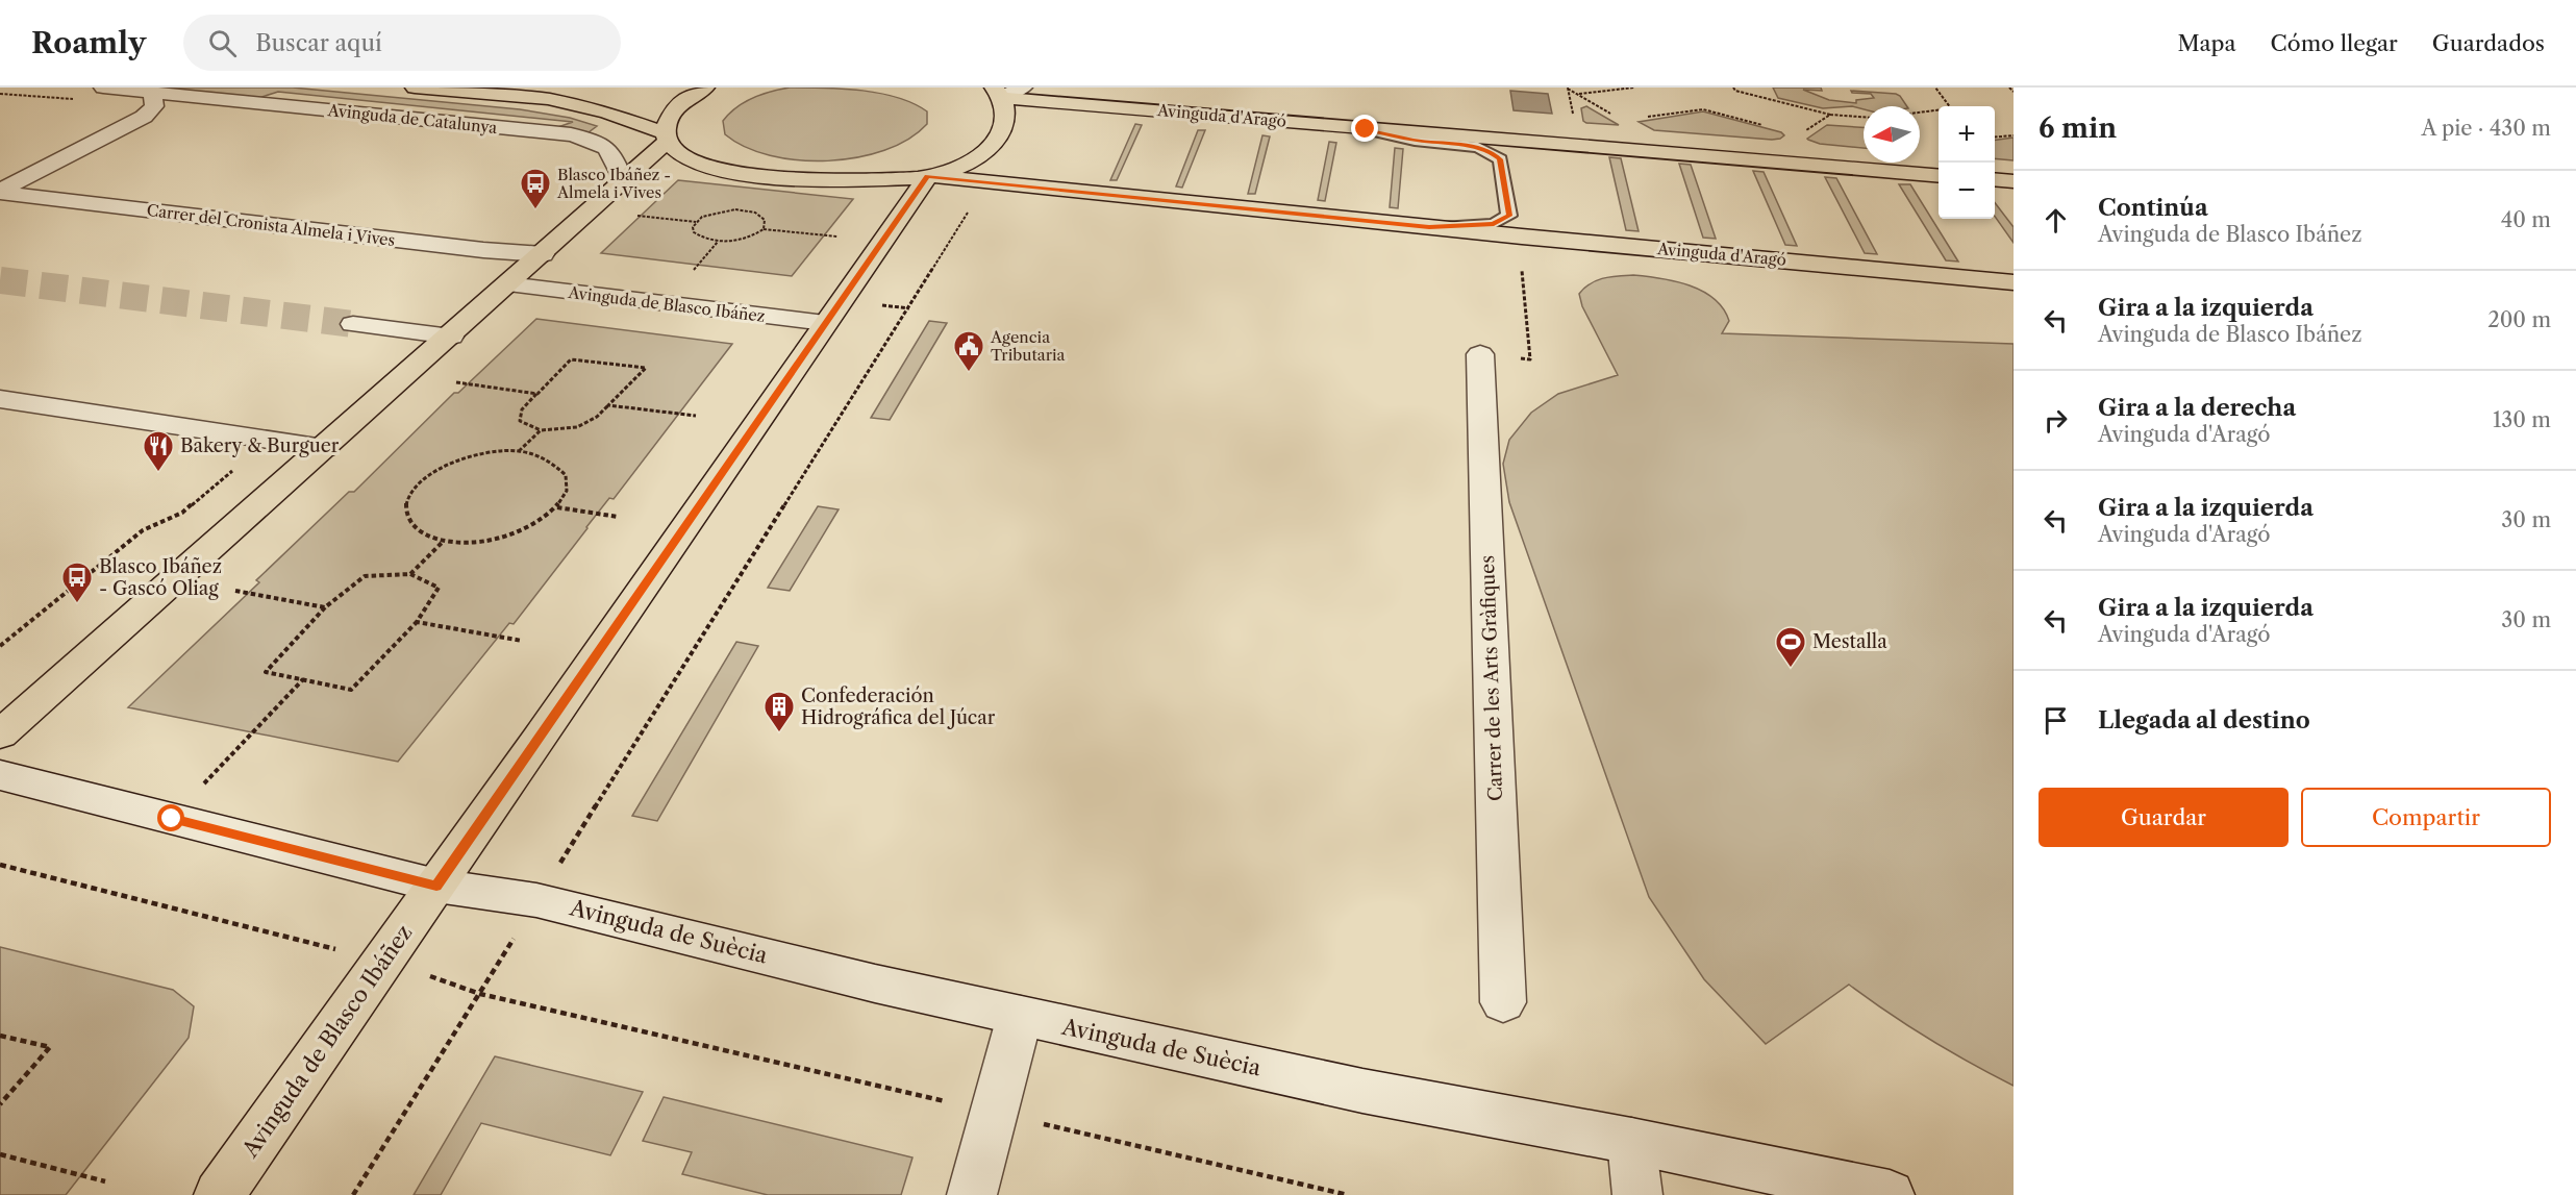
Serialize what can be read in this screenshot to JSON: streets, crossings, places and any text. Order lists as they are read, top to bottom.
{
  "streets": {
    "main road": ["Avinguda d'Aragó", "Avinguda de Catalunya", "Avinguda de Blasco Ibáñez"],
    "street": ["Carrer del Cronista Almela i Vives", "Carrer de les Arts Gràfiques", "Avinguda de Suècia"]
  },
  "crossings": [
    ["Avinguda d'Aragó", "Avinguda de Catalunya"],
    ["Avinguda d'Aragó", "Avinguda de Blasco Ibáñez"],
    ["Avinguda de Catalunya", "Avinguda de Blasco Ibáñez"],
    ["Avinguda de Blasco Ibáñez", "Avinguda de Suècia"]
  ],
  "places": {
    "bus stop": ["Blasco Ibáñez - Almela i Vives", "Blasco Ibáñez - Gascó Oliag"],
    "public building": ["Agencia Tributaria"],
    "restaurant": ["Bakery & Burguer"],
    "sports": ["Mestalla"],
    "building": ["Confederación Hidrográfica del Júcar"]
  },
  "north": "left",
  "page": {
    "header": "Roamly",
    "search": "Buscar aquí",
    "nav": ["Mapa", "Cómo llegar", "Guardados"],
    "heading": ["6 min", "A pie · 430 m"],
    "map_buttons": ["+", "−"],
    "list": [
      ["Continúa", "Avinguda de Blasco Ibáñez", "40 m"],
      ["Gira a la izquierda", "Avinguda de Blasco Ibáñez", "200 m"],
      ["Gira a la derecha", "Avinguda d'Aragó", "130 m"],
      ["Gira a la izquierda", "Avinguda d'Aragó", "30 m"],
      ["Gira a la izquierda", "Avinguda d'Aragó", "30 m"],
      "Llegada al destino"
    ],
    "buttons": ["Guardar", "Compartir"]
  }
}
